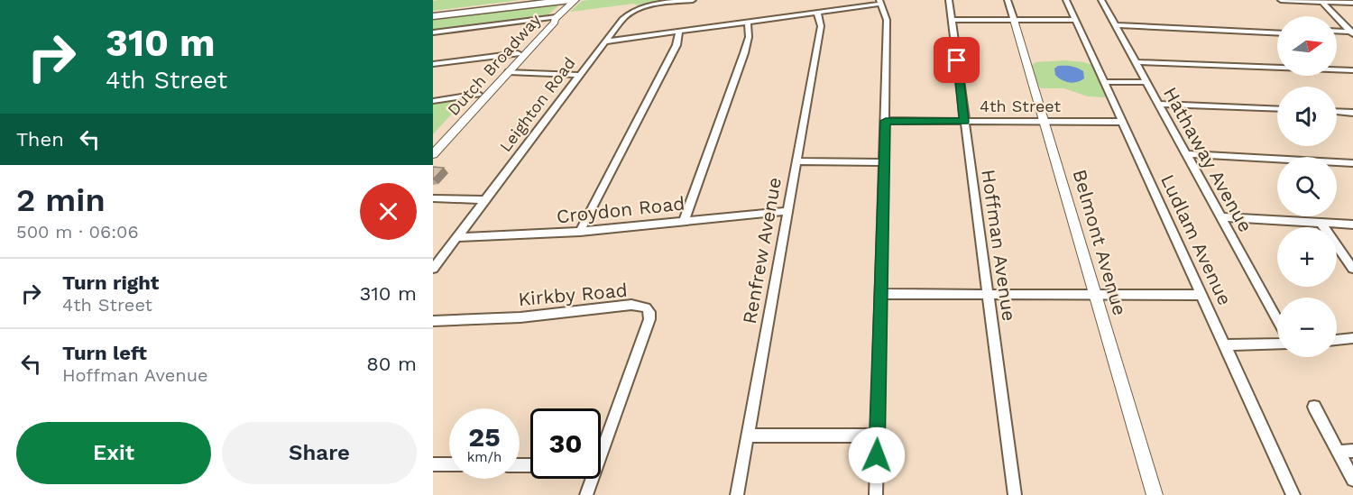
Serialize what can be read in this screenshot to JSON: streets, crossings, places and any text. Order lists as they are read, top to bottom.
{
  "streets": {
    "street": [
      "Dutch Broadway",
      "Leighton Road",
      "4th Street",
      "Hathaway Avenue",
      "Croydon Road",
      "Ludlam Avenue",
      "Belmont Avenue",
      "Hoffman Avenue",
      "Renfrew Avenue",
      "Kirkby Road"
    ]
  },
  "crossings": [
    ["Leighton Road", "Croydon Road"],
    ["4th Street", "Ludlam Avenue"],
    ["4th Street", "Belmont Avenue"],
    ["4th Street", "Hoffman Avenue"],
    ["Croydon Road", "Renfrew Avenue"]
  ],
  "north": "right",
  "page": {
    "turn": ["310 m", "4th Street"],
    "map_buttons": ["+", "−"],
    "then": "Then",
    "heading": ["2 min", "500 m · 06:06"],
    "list": [
      {
        "name": "Turn right",
        "note": "4th Street",
        "value": "310 m"
      },
      {
        "name": "Turn left",
        "note": "Hoffman Avenue",
        "value": "80 m"
      }
    ],
    "speed": "25 km/h",
    "limit": "30",
    "buttons": ["Exit", "Share"]
  }
}
